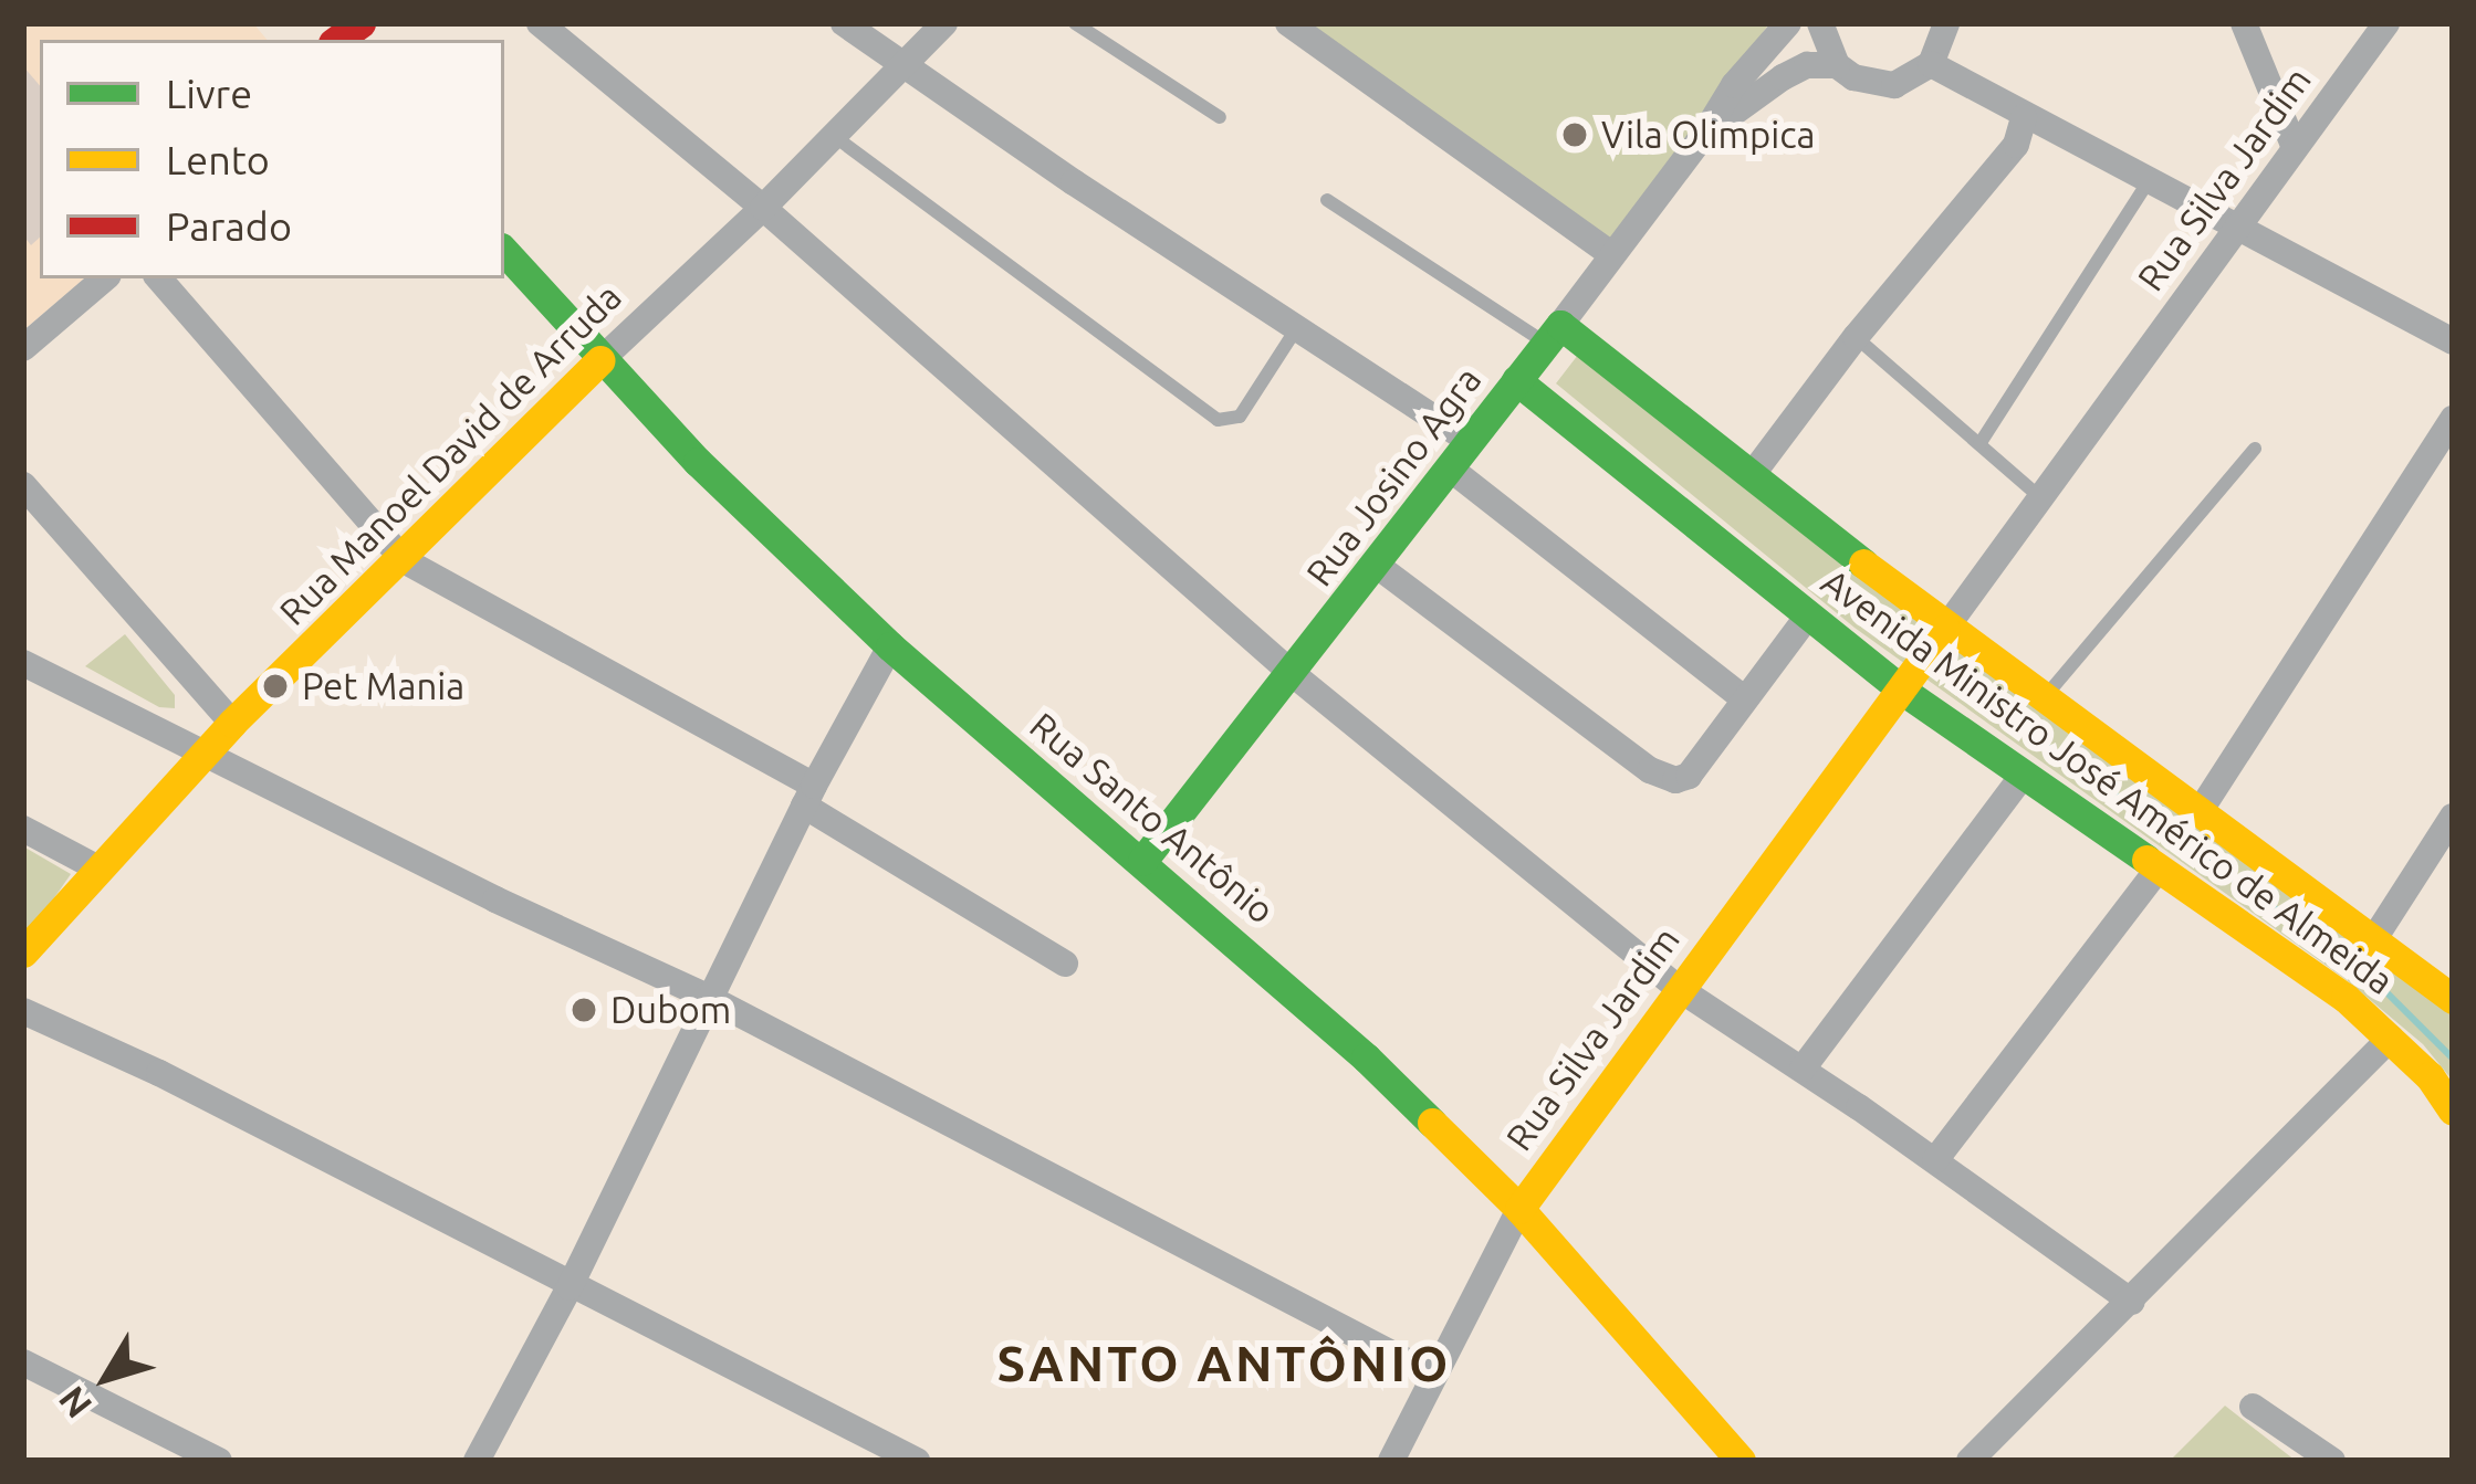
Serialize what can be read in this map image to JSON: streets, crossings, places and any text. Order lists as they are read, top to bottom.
{
  "streets": {
    "street": [
      "Rua Silva Jardim",
      "Rua Manoel David de Arruda",
      "Rua Josino Agra",
      "Avenida Ministro José Américo de Almeida",
      "Rua Santo Antônio"
    ]
  },
  "crossings": [
    ["Rua Silva Jardim", "Avenida Ministro José Américo de Almeida"],
    ["Rua Silva Jardim", "Rua Santo Antônio"],
    ["Rua Manoel David de Arruda", "Rua Santo Antônio"],
    ["Rua Josino Agra", "Avenida Ministro José Américo de Almeida"],
    ["Rua Josino Agra", "Rua Santo Antônio"]
  ],
  "districts": ["SANTO ANTÔNIO"],
  "places": ["Vila Olimpica", "Pet Mania", "Dubom"],
  "legend": ["Livre", "Lento", "Parado"],
  "north": "bottom left"
}
